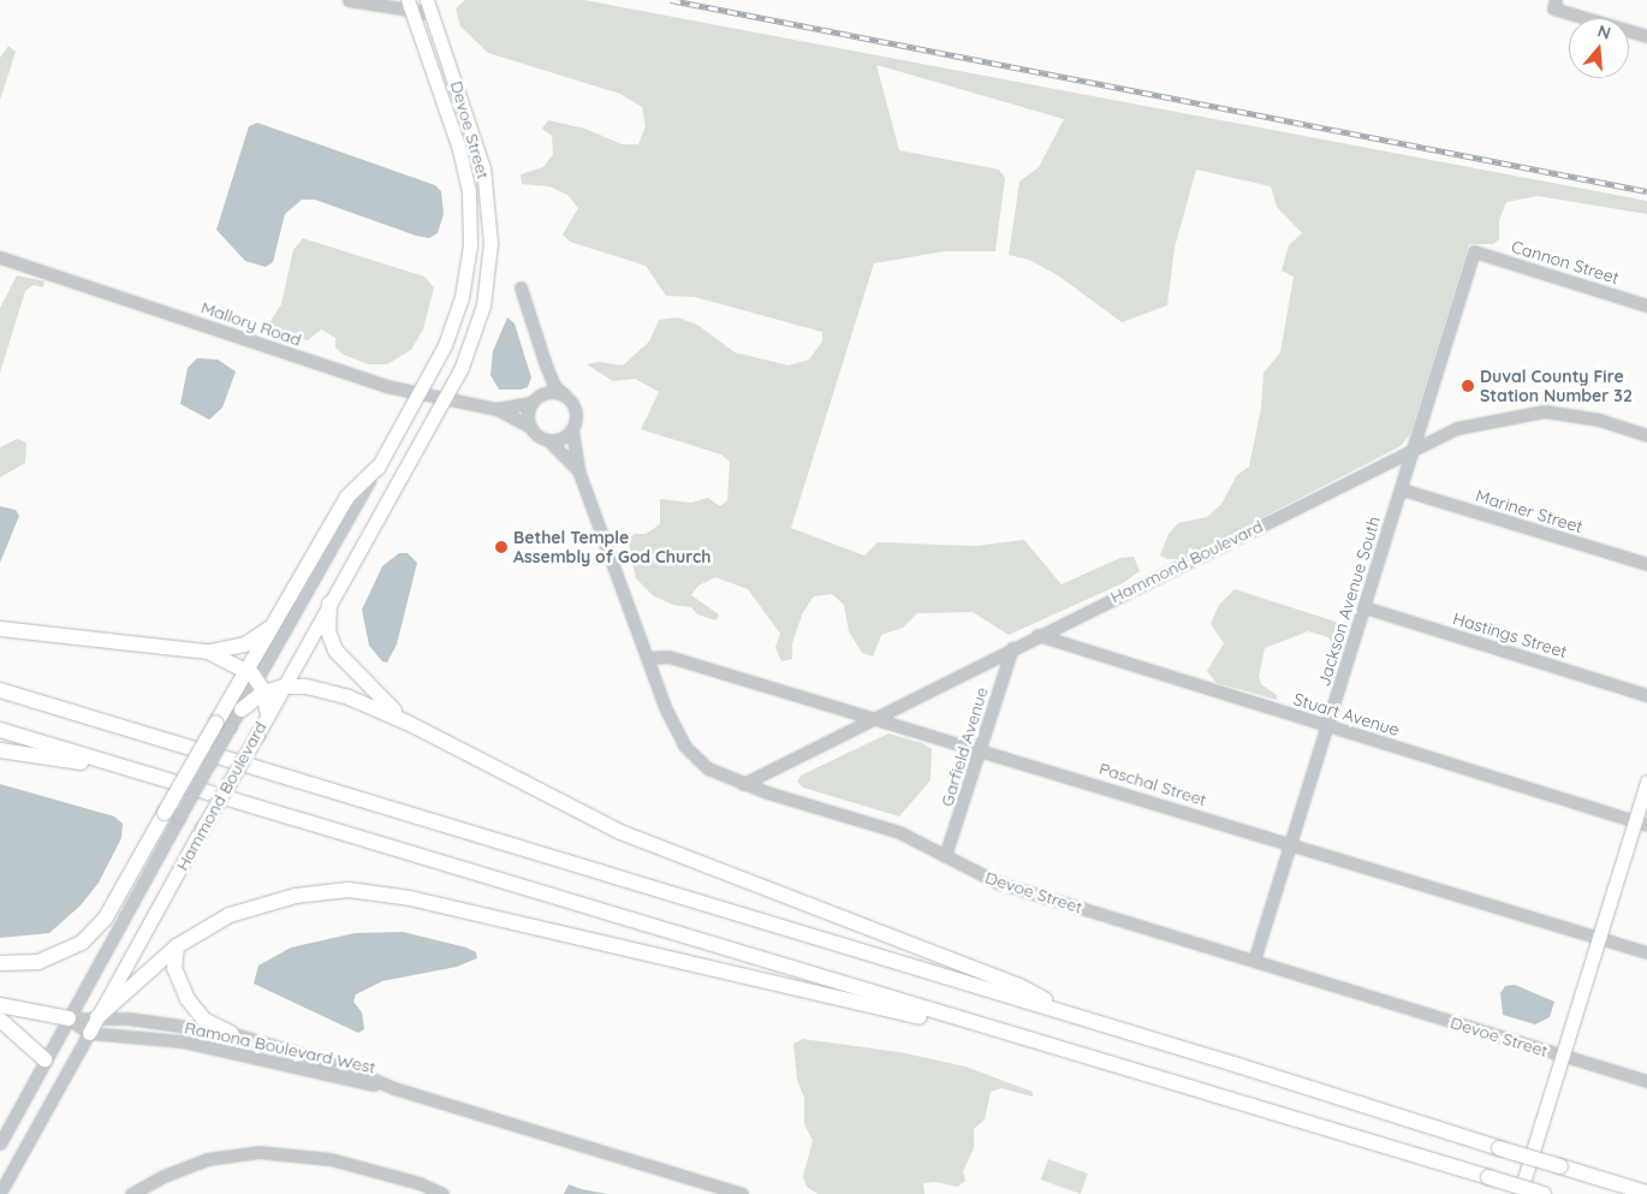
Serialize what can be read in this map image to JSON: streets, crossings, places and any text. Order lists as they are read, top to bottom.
{
  "streets": {
    "main road": ["Devoe Street", "Hammond Boulevard"],
    "street": [
      "Cannon Street",
      "Mallory Road",
      "Mariner Street",
      "Jackson Avenue South",
      "Hastings Street",
      "Stuart Avenue",
      "Garfield Avenue",
      "Paschal Street",
      "Ramona Boulevard West"
    ]
  },
  "crossings": [
    ["Devoe Street", "Mallory Road"],
    ["Devoe Street", "Hammond Boulevard"],
    ["Devoe Street", "Jackson Avenue South"],
    ["Devoe Street", "Garfield Avenue"],
    ["Devoe Street", "Paschal Street"],
    ["Cannon Street", "Jackson Avenue South"],
    ["Mallory Road", "Hammond Boulevard"],
    ["Mariner Street", "Jackson Avenue South"],
    ["Hammond Boulevard", "Jackson Avenue South"],
    ["Hammond Boulevard", "Stuart Avenue"],
    ["Hammond Boulevard", "Garfield Avenue"],
    ["Hammond Boulevard", "Paschal Street"],
    ["Hammond Boulevard", "Ramona Boulevard West"],
    ["Jackson Avenue South", "Hastings Street"],
    ["Jackson Avenue South", "Stuart Avenue"],
    ["Jackson Avenue South", "Paschal Street"],
    ["Garfield Avenue", "Paschal Street"]
  ],
  "places": ["Duval County Fire Station Number 32", "Bethel Temple Assembly of God Church"],
  "north": "top"
}
